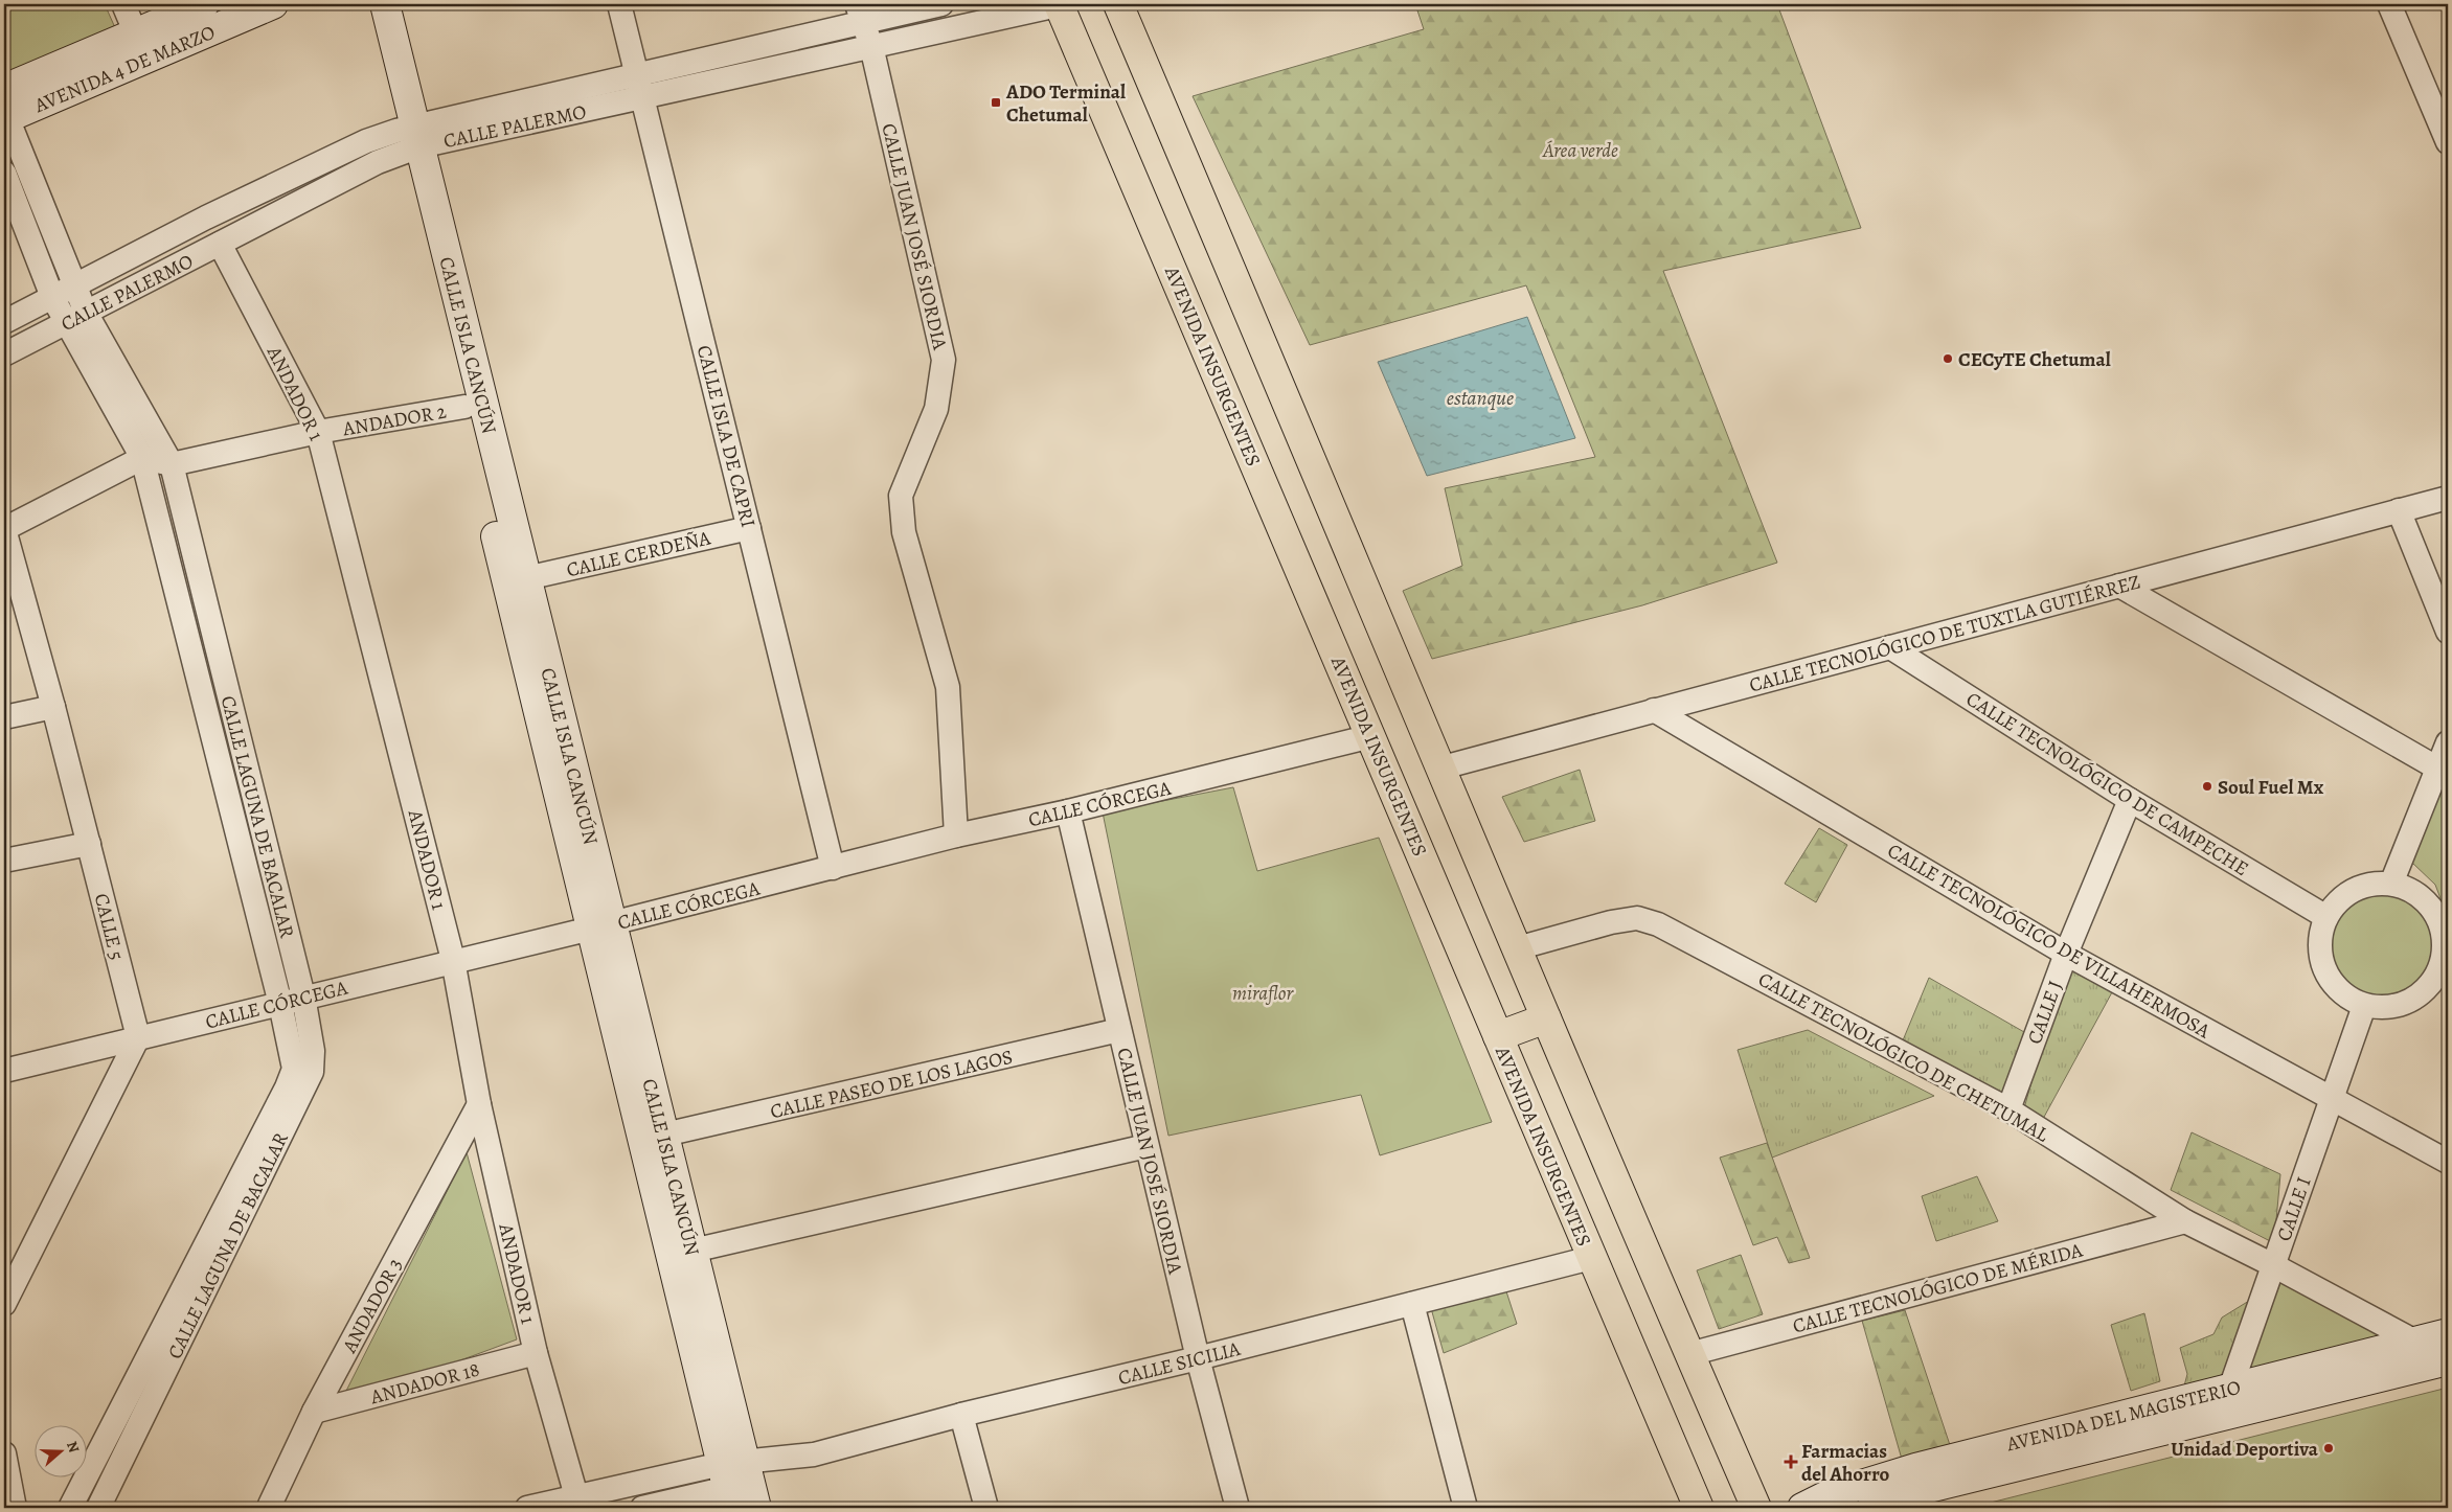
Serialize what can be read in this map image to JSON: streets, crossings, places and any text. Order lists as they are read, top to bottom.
{
  "streets": {
    "main road": ["AVENIDA INSURGENTES"],
    "street": [
      "AVENIDA 4 DE MARZO",
      "CALLE PALERMO",
      "CALLE JUAN JOSÉ SIORDIA",
      "CALLE ISLA CANCÚN",
      "ANDADOR 1",
      "ANDADOR 2",
      "CALLE ISLA DE CAPRI",
      "CALLE CERDEÑA",
      "CALLE TECNOLÓGICO DE TUXTLA GUTIÉRREZ",
      "CALLE TECNOLÓGICO DE CAMPECHE",
      "CALLE CÓRCEGA",
      "CALLE LAGUNA DE BACALAR",
      "CALLE 5",
      "CALLE TECNOLÓGICO DE VILLAHERMOSA",
      "CALLE J",
      "CALLE TECNOLÓGICO DE CHETUMAL",
      "CALLE PASEO DE LOS LAGOS",
      "CALLE I",
      "CALLE TECNOLÓGICO DE MÉRIDA",
      "ANDADOR 3",
      "CALLE SICILIA",
      "ANDADOR 18",
      "AVENIDA DEL MAGISTERIO"
    ]
  },
  "crossings": [
    ["AVENIDA 4 DE MARZO", "CALLE LAGUNA DE BACALAR"],
    ["CALLE PALERMO", "CALLE JUAN JOSÉ SIORDIA"],
    ["CALLE PALERMO", "CALLE ISLA CANCÚN"],
    ["CALLE PALERMO", "AVENIDA INSURGENTES"],
    ["CALLE PALERMO", "ANDADOR 1"],
    ["CALLE PALERMO", "CALLE ISLA DE CAPRI"],
    ["CALLE PALERMO", "CALLE LAGUNA DE BACALAR"],
    ["CALLE JUAN JOSÉ SIORDIA", "CALLE CÓRCEGA"],
    ["CALLE JUAN JOSÉ SIORDIA", "CALLE PASEO DE LOS LAGOS"],
    ["CALLE JUAN JOSÉ SIORDIA", "CALLE SICILIA"],
    ["CALLE ISLA CANCÚN", "ANDADOR 2"],
    ["CALLE ISLA CANCÚN", "CALLE CERDEÑA"],
    ["CALLE ISLA CANCÚN", "CALLE CÓRCEGA"],
    ["CALLE ISLA CANCÚN", "CALLE PASEO DE LOS LAGOS"],
    ["CALLE ISLA CANCÚN", "CALLE SICILIA"],
    ["AVENIDA INSURGENTES", "CALLE CÓRCEGA"],
    ["AVENIDA INSURGENTES", "CALLE SICILIA"],
    ["ANDADOR 1", "ANDADOR 2"],
    ["ANDADOR 1", "CALLE CÓRCEGA"],
    ["ANDADOR 1", "ANDADOR 3"],
    ["ANDADOR 1", "CALLE SICILIA"],
    ["ANDADOR 1", "ANDADOR 18"],
    ["ANDADOR 2", "CALLE LAGUNA DE BACALAR"],
    ["CALLE ISLA DE CAPRI", "CALLE CERDEÑA"],
    ["CALLE ISLA DE CAPRI", "CALLE CÓRCEGA"],
    ["CALLE TECNOLÓGICO DE TUXTLA GUTIÉRREZ", "CALLE TECNOLÓGICO DE CAMPECHE"],
    ["CALLE TECNOLÓGICO DE TUXTLA GUTIÉRREZ", "CALLE TECNOLÓGICO DE VILLAHERMOSA"],
    ["CALLE TECNOLÓGICO DE CAMPECHE", "CALLE J"],
    ["CALLE TECNOLÓGICO DE CAMPECHE", "CALLE I"],
    ["CALLE CÓRCEGA", "CALLE LAGUNA DE BACALAR"],
    ["CALLE CÓRCEGA", "CALLE 5"],
    ["CALLE TECNOLÓGICO DE VILLAHERMOSA", "CALLE J"],
    ["CALLE TECNOLÓGICO DE VILLAHERMOSA", "CALLE I"],
    ["CALLE J", "CALLE TECNOLÓGICO DE CHETUMAL"],
    ["CALLE TECNOLÓGICO DE CHETUMAL", "CALLE I"],
    ["CALLE TECNOLÓGICO DE CHETUMAL", "CALLE TECNOLÓGICO DE MÉRIDA"],
    ["CALLE TECNOLÓGICO DE CHETUMAL", "AVENIDA DEL MAGISTERIO"],
    ["CALLE I", "AVENIDA DEL MAGISTERIO"],
    ["ANDADOR 3", "ANDADOR 18"]
  ],
  "water": ["estanque"],
  "parks": ["Área verde", "miraflor"],
  "places": {
    "transit": ["ADO Terminal Chetumal"],
    "other": ["CECyTE Chetumal", "Soul Fuel Mx", "Unidad Deportiva"],
    "health": ["Farmacias del Ahorro"]
  },
  "north": "right"
}
